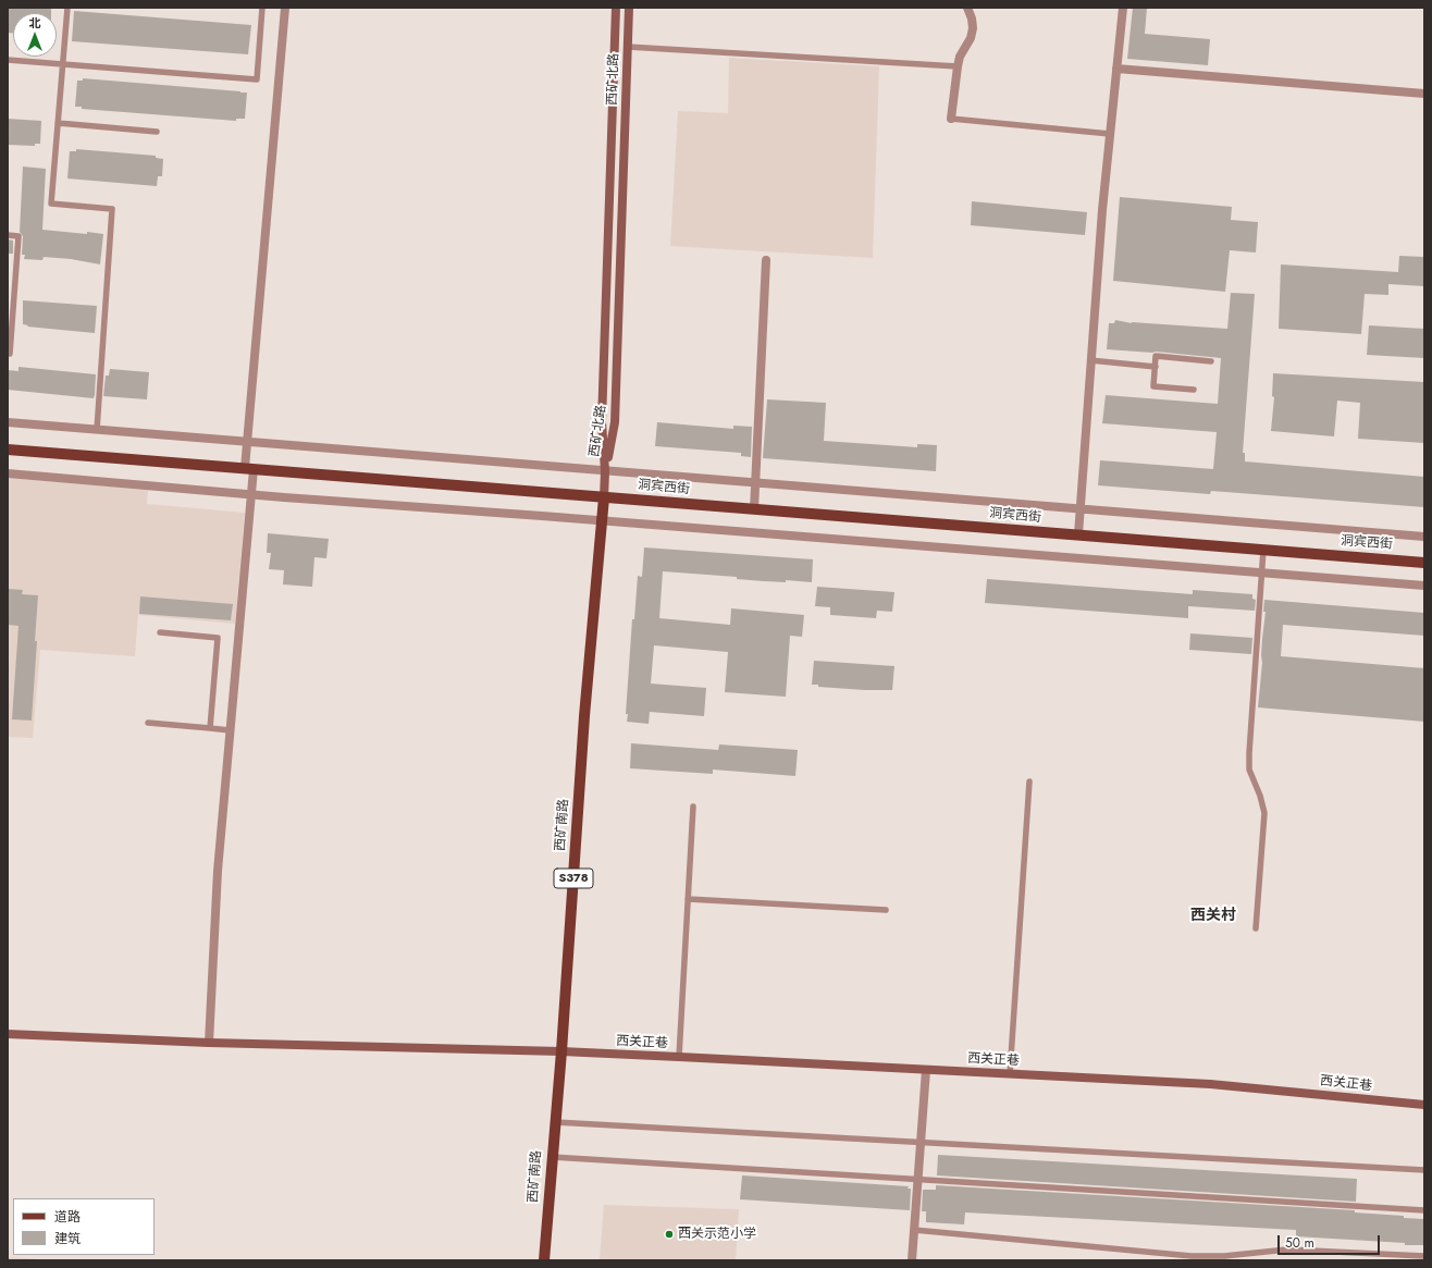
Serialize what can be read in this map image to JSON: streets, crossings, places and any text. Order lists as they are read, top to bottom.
{
  "streets": {
    "main road": ["洞宾西街", "西矿南路", "S378"],
    "street": ["西矿北路", "西关正巷"]
  },
  "crossings": [
    ["洞宾西街", "西矿南路"],
    ["西矿南路", "西关正巷"]
  ],
  "districts": ["西关村"],
  "places": ["西关示范小学"],
  "legend": ["道路", "建筑"],
  "scale_bar": "50 m",
  "north": "top"
}
